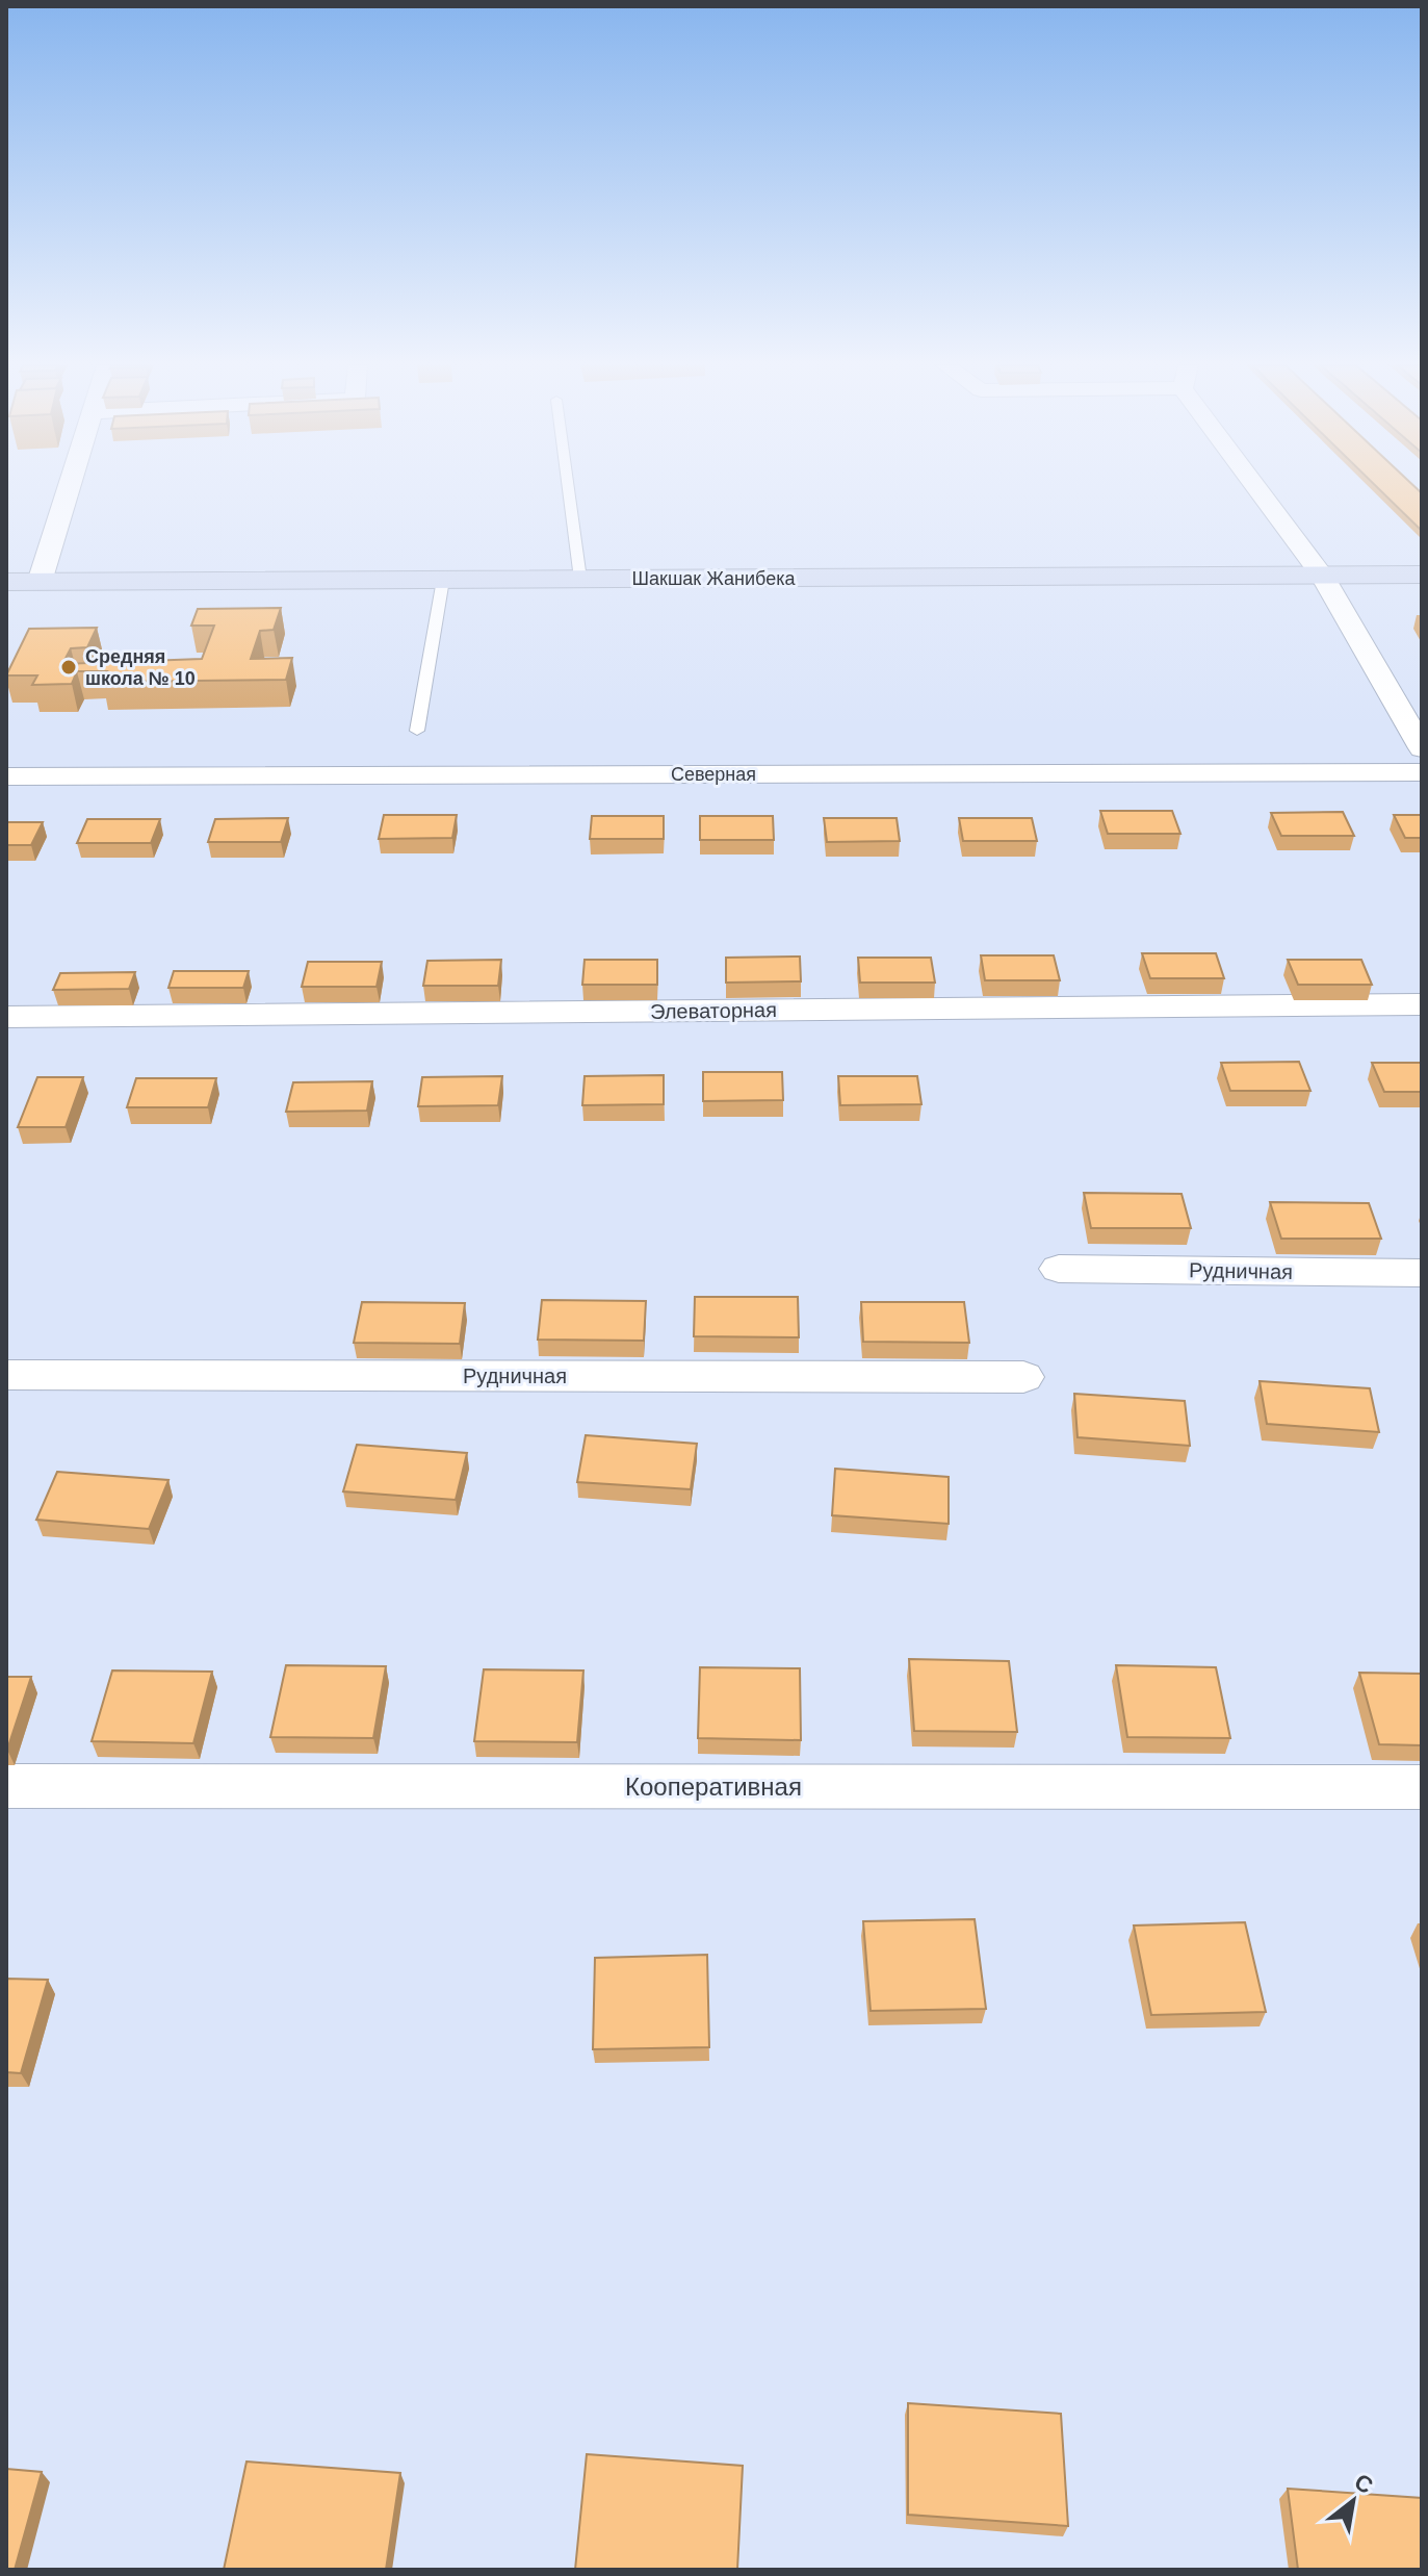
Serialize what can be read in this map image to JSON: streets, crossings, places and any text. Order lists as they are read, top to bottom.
{
  "streets": {
    "main road": ["Шакшак Жанибека"],
    "street": [
      "Северная",
      "Элеваторная",
      "Рудничная",
      "Кооперативная"
    ]
  },
  "places": ["Средняя школа № 10"],
  "north": "top right"
}
